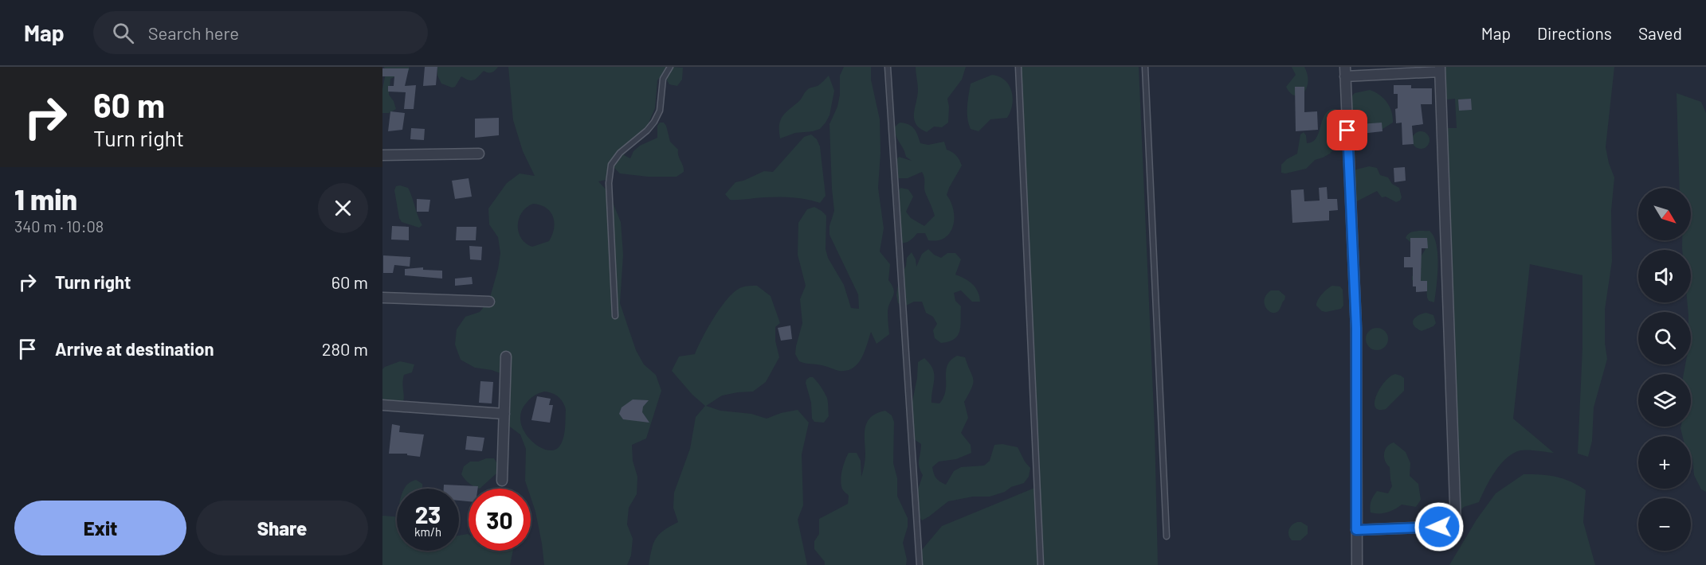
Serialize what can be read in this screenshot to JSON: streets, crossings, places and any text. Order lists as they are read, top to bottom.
{
  "north": "bottom right",
  "page": {
    "header": "Map",
    "search": "Search here",
    "nav": ["Map", "Directions", "Saved"],
    "turn": ["60 m", "Turn right"],
    "heading": ["1 min", "340 m · 10:08"],
    "map_buttons": ["+", "−"],
    "list": [
      {
        "name": "Turn right",
        "value": "60 m"
      },
      {
        "name": "Arrive at destination",
        "value": "280 m"
      }
    ],
    "speed": "23 km/h",
    "limit": "30",
    "buttons": ["Exit", "Share"]
  }
}
